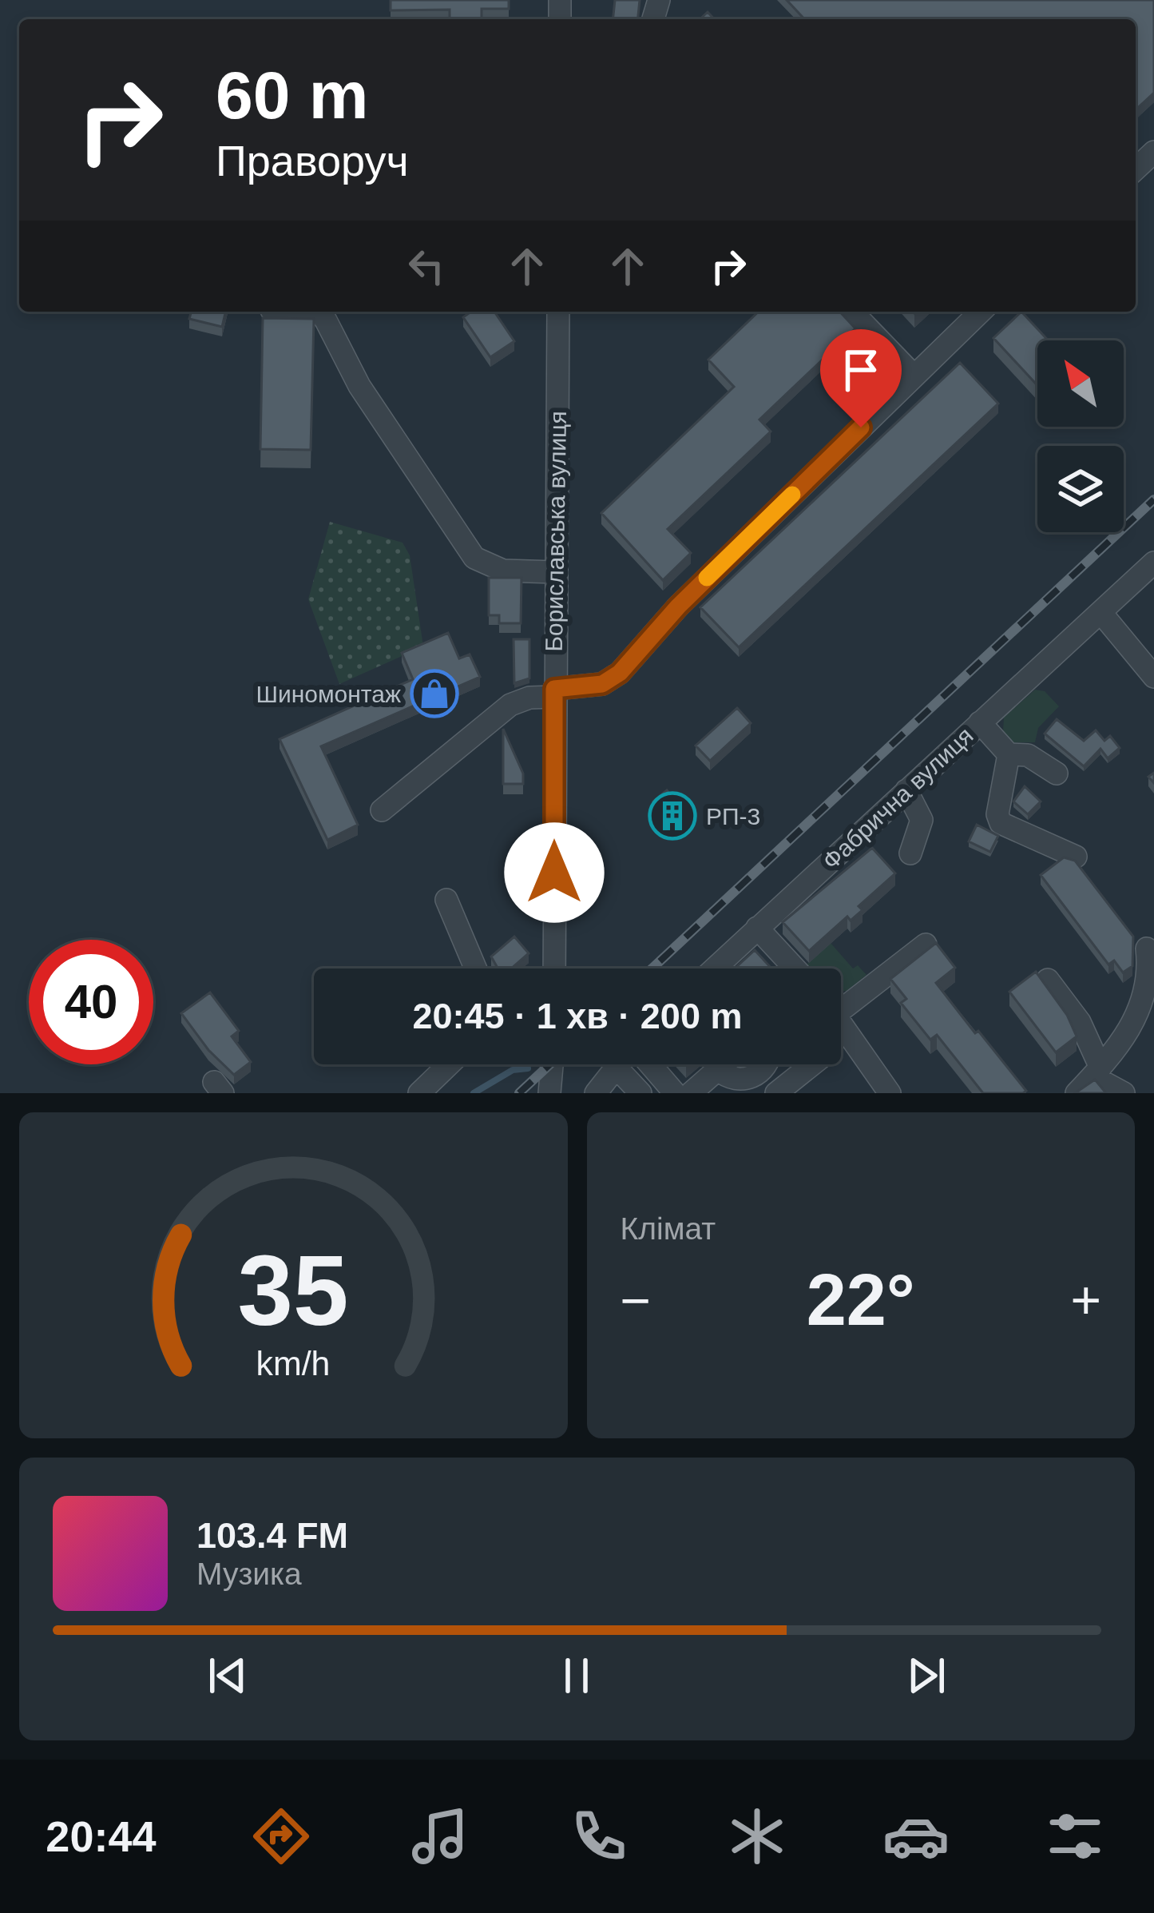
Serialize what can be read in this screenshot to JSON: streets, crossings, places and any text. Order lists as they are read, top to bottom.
{
  "streets": {
    "street": ["Бориславська вулиця", "Фабрична вулиця"]
  },
  "places": {
    "shop": ["Шиномонтаж"],
    "building": ["РП-3"]
  },
  "north": "top left",
  "page": {
    "turn": ["60 m", "Праворуч"],
    "limit": "40",
    "trip": "20:45 · 1 хв · 200 m",
    "tile": "Клімат",
    "heat": ["−", "22°", "+"],
    "song": ["103.4 FM", "Музика"],
    "tabs": "20:44",
    "gauge": ["35", "km/h"]
  }
}
